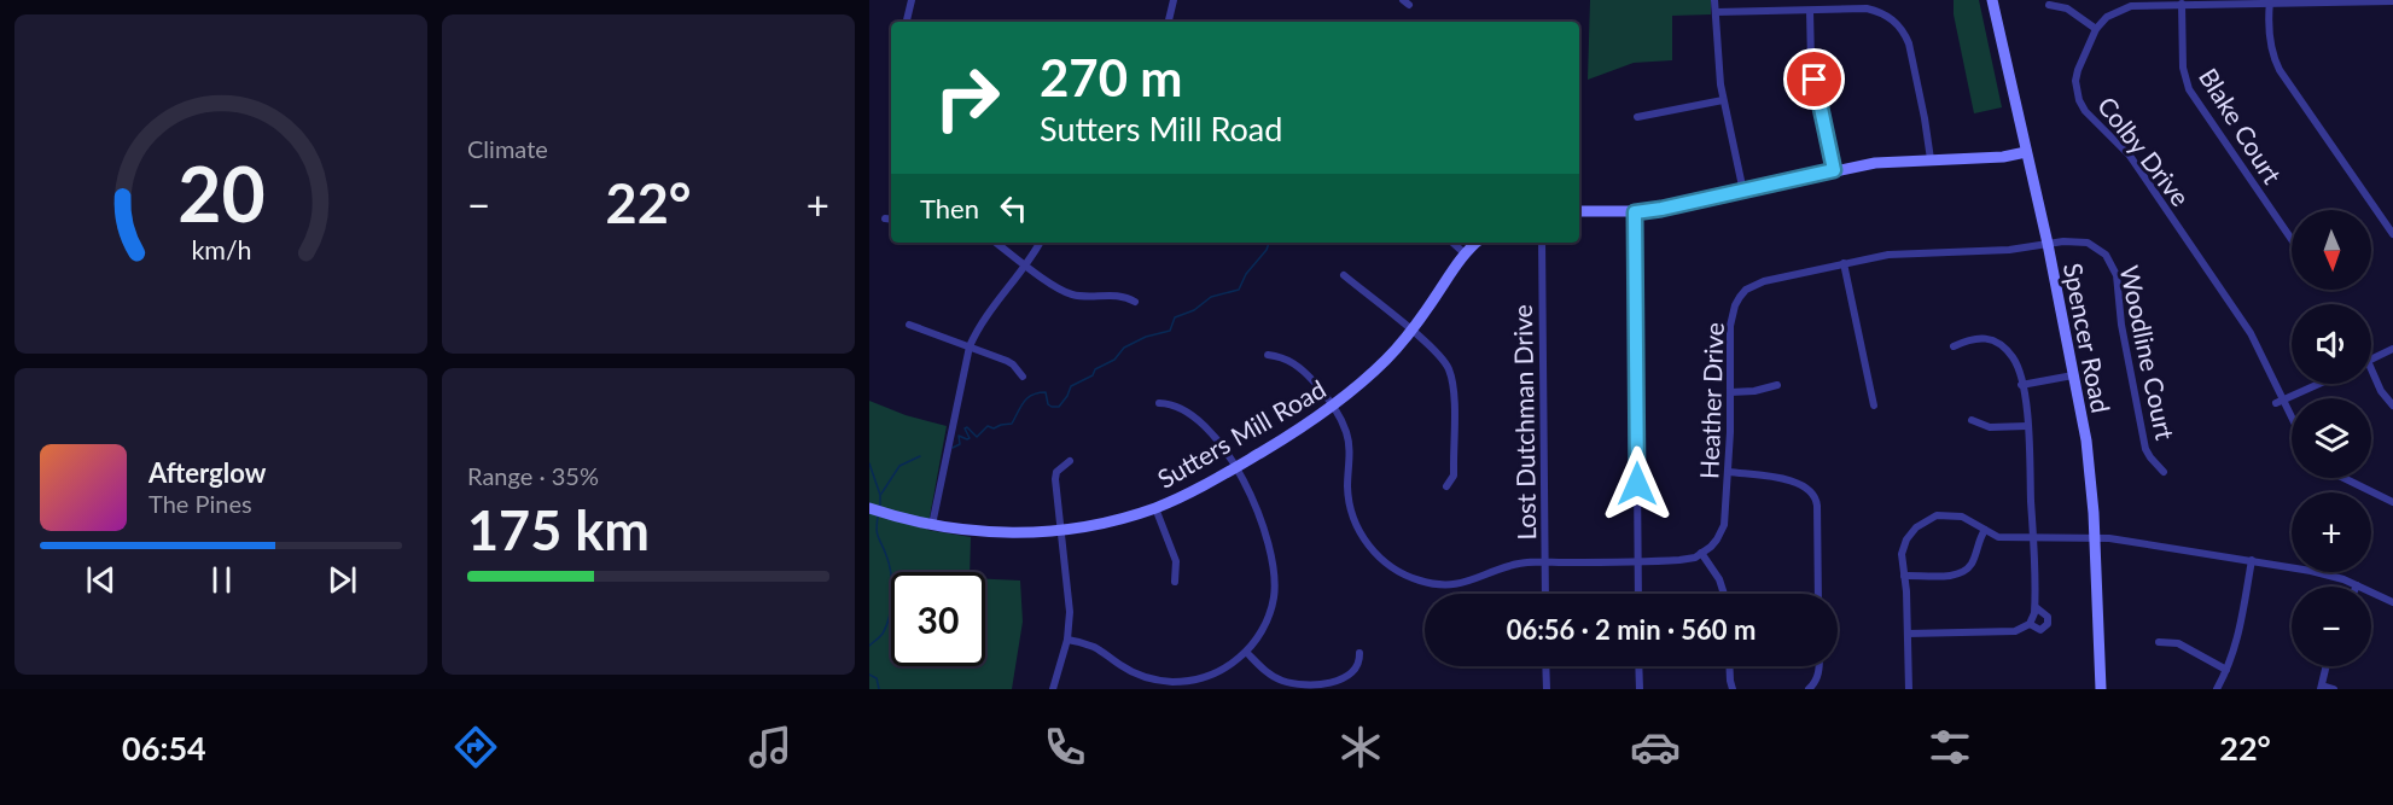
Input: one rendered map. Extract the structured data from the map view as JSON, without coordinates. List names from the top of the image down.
{
  "streets": {
    "street": [
      "Blake Court",
      "Colby Drive",
      "Spencer Road",
      "Woodline Court",
      "Heather Drive",
      "Lost Dutchman Drive",
      "Sutters Mill Road"
    ]
  },
  "crossings": [
    ["Spencer Road", "Woodline Court"],
    ["Spencer Road", "Heather Drive"],
    ["Woodline Court", "Heather Drive"]
  ],
  "north": "bottom",
  "page": {
    "tile": [
      "Climate",
      ["Range · 35%", "175 km"]
    ],
    "turn": ["270 m", "Sutters Mill Road"],
    "heat": ["−", "22°", "+"],
    "then": "Then",
    "map_buttons": ["+", "−"],
    "song": ["Afterglow", "The Pines"],
    "limit": "30",
    "trip": "06:56 · 2 min · 560 m",
    "tabs": ["06:54", "22°"],
    "gauge": ["20", "km/h"]
  }
}
